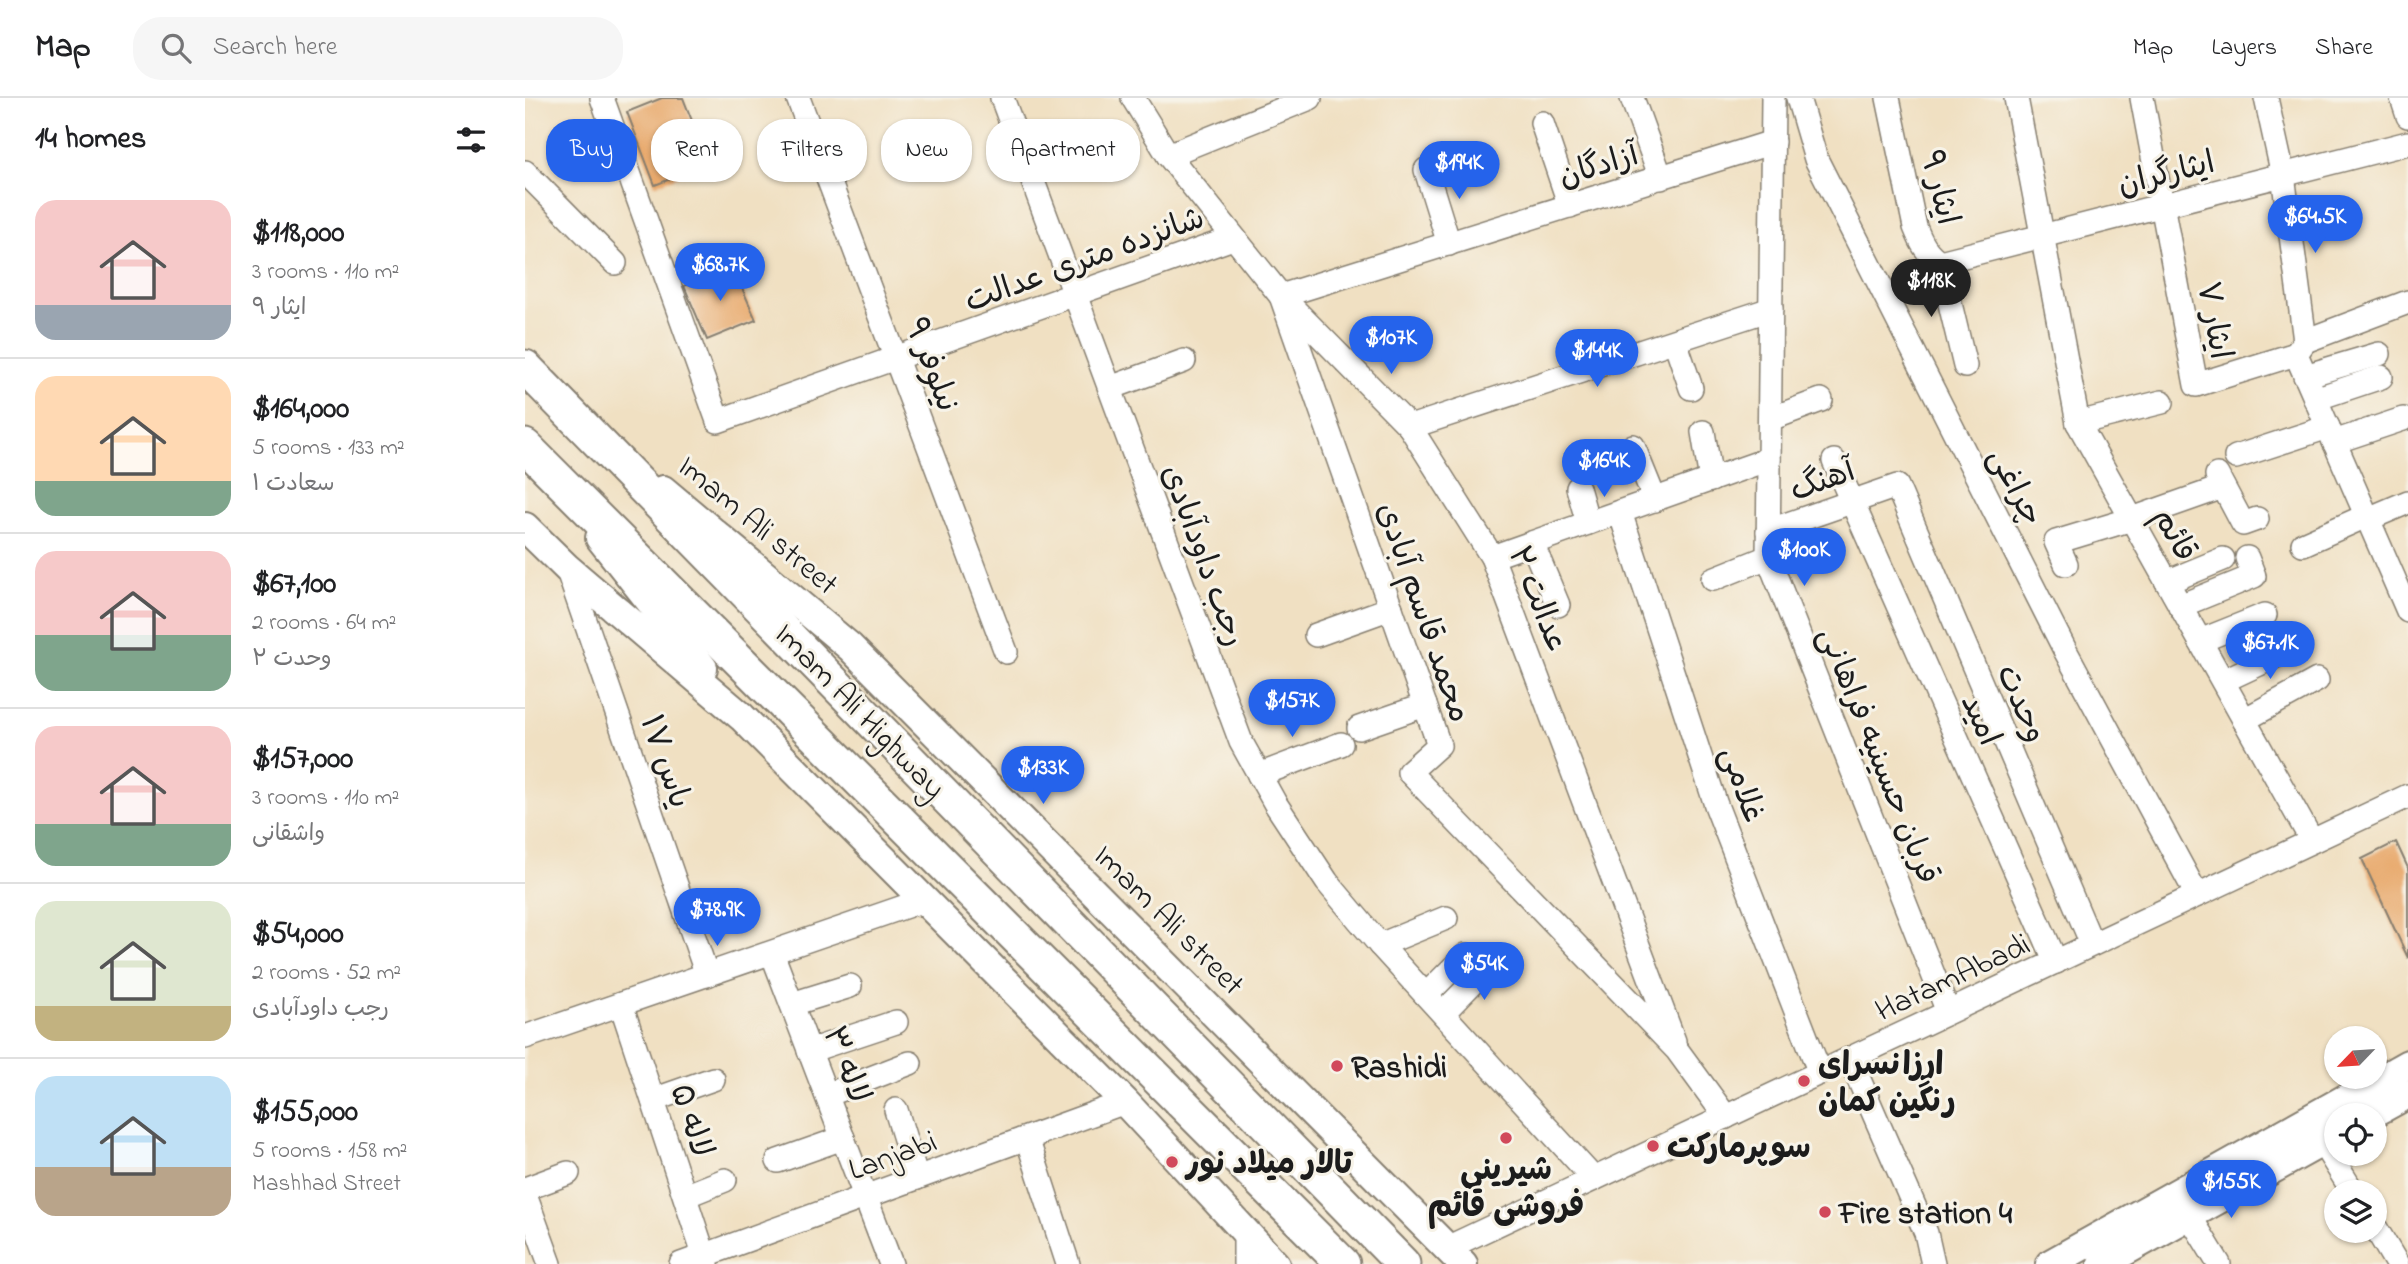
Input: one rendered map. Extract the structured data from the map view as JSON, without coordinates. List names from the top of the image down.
{
  "streets": {
    "highway": ["Imam Ali Highway"],
    "main road": ["Imam Ali street"],
    "street": [
      "آزادگان",
      "ایثارگران",
      "ایثار ۹",
      "شانزده متری عدالت",
      "ایثار ۷",
      "نیلوفر ۹",
      "آهنگ",
      "چراغی",
      "قائم",
      "رجب داودآبادی",
      "عدالت ۲",
      "محمد قاسم آبادی",
      "وحدت",
      "امید",
      "قربان حسینیه فراهانی",
      "یاس ۱۷",
      "غلامی",
      "HatamAbadi",
      "لاله ۳",
      "لاله ۵",
      "Lanjabi"
    ]
  },
  "crossings": [
    ["آزادگان", "عدالت ۲"],
    ["آزادگان", "محمد قاسم آبادی"],
    ["آزادگان", "قربان حسینیه فراهانی"],
    ["ایثارگران", "ایثار ۹"],
    ["ایثارگران", "ایثار ۷"],
    ["ایثارگران", "قائم"],
    ["شانزده متری عدالت", "نیلوفر ۹"],
    ["شانزده متری عدالت", "رجب داودآبادی"],
    ["شانزده متری عدالت", "عدالت ۲"],
    ["آهنگ", "وحدت"],
    ["آهنگ", "امید"],
    ["آهنگ", "قربان حسینیه فراهانی"],
    ["چراغی", "HatamAbadi"],
    ["Imam Ali street", "Imam Ali Highway"],
    ["Imam Ali street", "HatamAbadi"],
    ["قائم", "HatamAbadi"],
    ["رجب داودآبادی", "HatamAbadi"],
    ["عدالت ۲", "محمد قاسم آبادی"],
    ["محمد قاسم آبادی", "HatamAbadi"],
    ["وحدت", "HatamAbadi"],
    ["امید", "HatamAbadi"],
    ["قربان حسینیه فراهانی", "HatamAbadi"],
    ["غلامی", "HatamAbadi"],
    ["لاله ۳", "Lanjabi"],
    ["لاله ۵", "Lanjabi"]
  ],
  "places": [
    "Rashidi",
    "ارزانسرای رنگین کمان",
    "شیرینی فروشی قائم",
    "سوپرمارکت",
    "تالار میلاد نور",
    "Fire station 4"
  ],
  "north": "bottom left",
  "page": {
    "header": "Map",
    "search": "Search here",
    "nav": ["Map", "Layers", "Share"],
    "heading": "14 homes",
    "chip": [
      "Buy",
      "Rent",
      "Filters",
      "New",
      "Apartment"
    ],
    "price": [
      "$194K",
      "$64.5K",
      "$68.7K",
      "$118K",
      "$107K",
      "$144K",
      "$164K",
      "$100K",
      "$67.1K",
      "$157K",
      "$133K",
      "$78.9K",
      "$54K",
      "$155K"
    ],
    "list": [
      {
        "name": "$118,000",
        "note": "3 rooms · 110 m² · ایثار ۹"
      },
      {
        "name": "$164,000",
        "note": "5 rooms · 133 m² · سعادت ۱"
      },
      {
        "name": "$67,100",
        "note": "2 rooms · 64 m² · وحدت ۲"
      },
      {
        "name": "$157,000",
        "note": "3 rooms · 110 m² · واشقانی"
      },
      {
        "name": "$54,000",
        "note": "2 rooms · 52 m² · رجب داودآبادی"
      },
      {
        "name": "$155,000",
        "note": "5 rooms · 158 m² · Mashhad Street"
      }
    ]
  }
}
